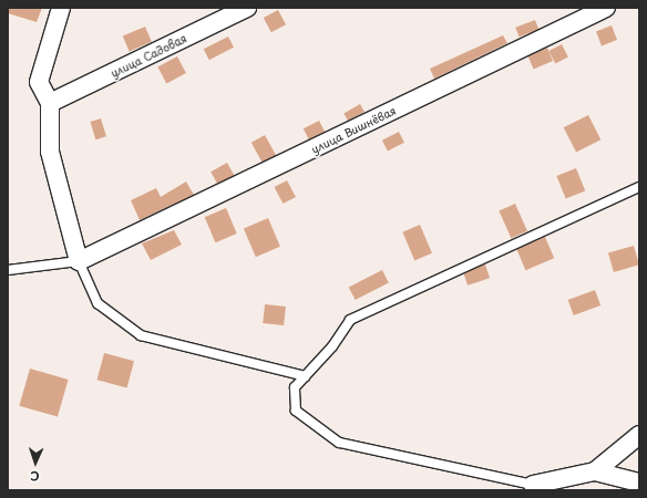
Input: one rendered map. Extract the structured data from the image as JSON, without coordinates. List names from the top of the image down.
{
  "streets": {
    "street": ["улица Садовая", "улица Вишнёвая"]
  },
  "north": "bottom"
}
